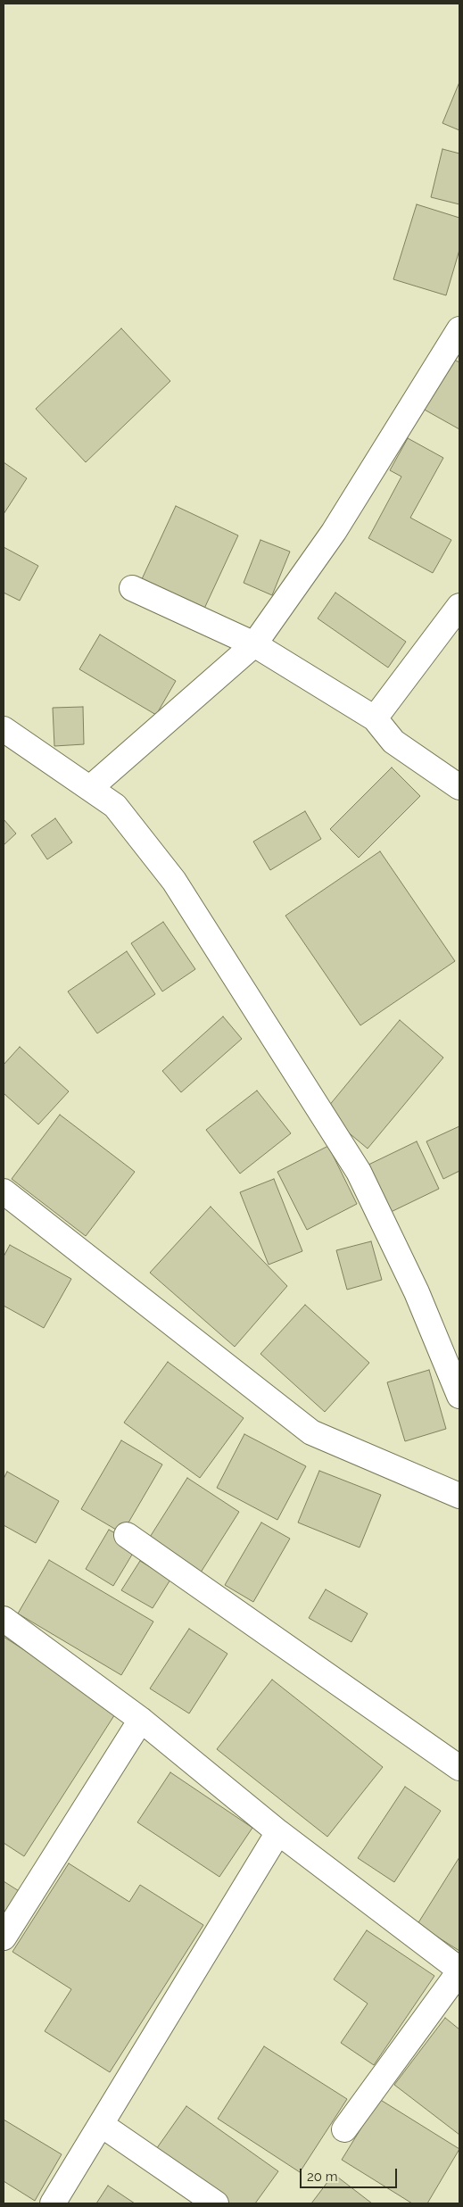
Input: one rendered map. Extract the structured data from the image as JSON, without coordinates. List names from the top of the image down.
{
  "scale_bar": "20 m"
}
